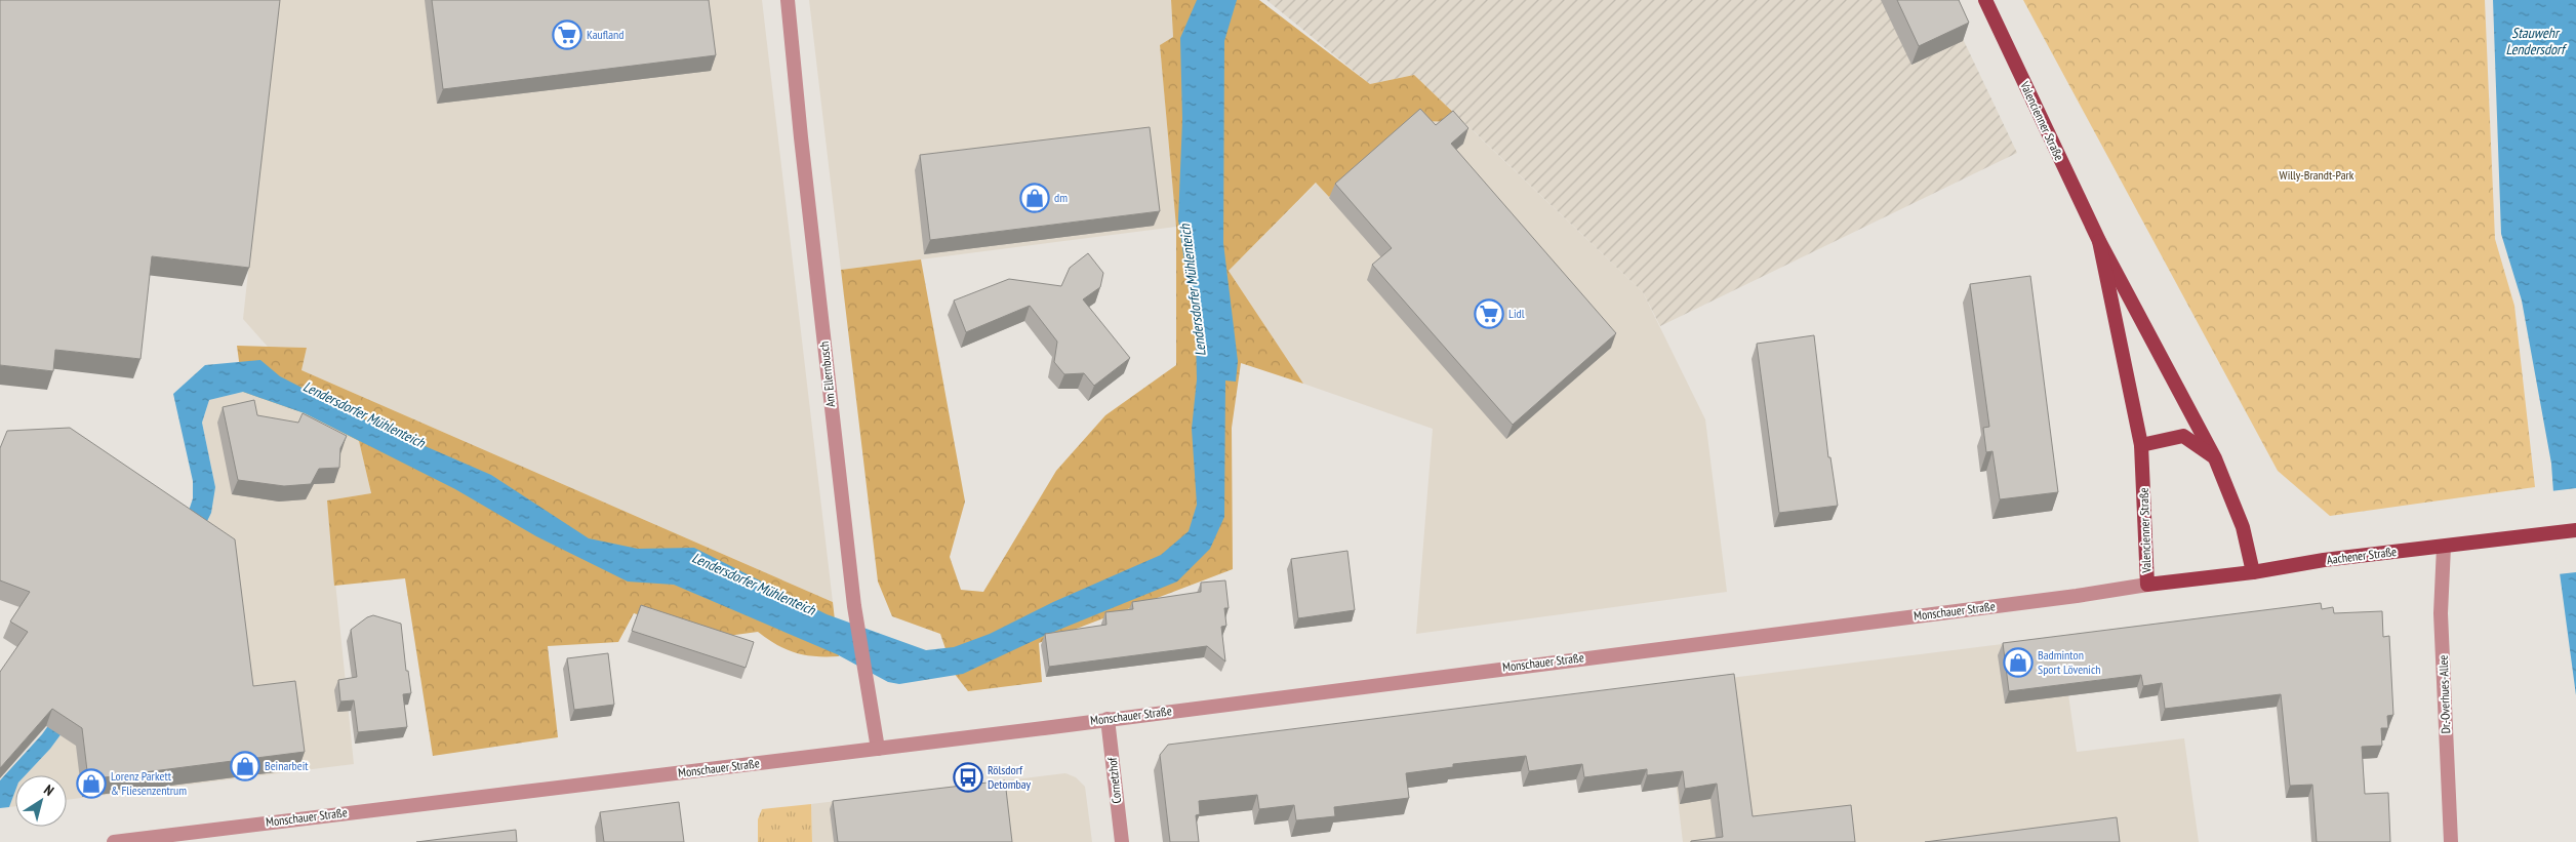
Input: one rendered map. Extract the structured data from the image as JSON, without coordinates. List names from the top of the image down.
{
  "streets": {
    "main road": ["Valencienner Straße", "Aachener Straße"],
    "street": [
      "Am Ellernbusch",
      "Monschauer Straße",
      "Dr.-Overhues-Allee",
      "Cornetzhof"
    ]
  },
  "crossings": [
    ["Valencienner Straße", "Aachener Straße"],
    ["Valencienner Straße", "Monschauer Straße"],
    ["Am Ellernbusch", "Monschauer Straße"],
    ["Aachener Straße", "Monschauer Straße"],
    ["Aachener Straße", "Dr.-Overhues-Allee"],
    ["Monschauer Straße", "Cornetzhof"]
  ],
  "water": ["Stauwehr Lendersdorf", "Lendersdorfer Mühlenteich"],
  "parks": ["Willy-Brandt-Park"],
  "places": {
    "supermarket": ["Kaufland", "Lidl"],
    "shop": [
      "dm",
      "Badminton Sport Lövenich",
      "Beinarbeit",
      "Lorenz Parkett & Fliesenzentrum"
    ],
    "bus stop": ["Rölsdorf Detombay"]
  },
  "north": "top right"
}
